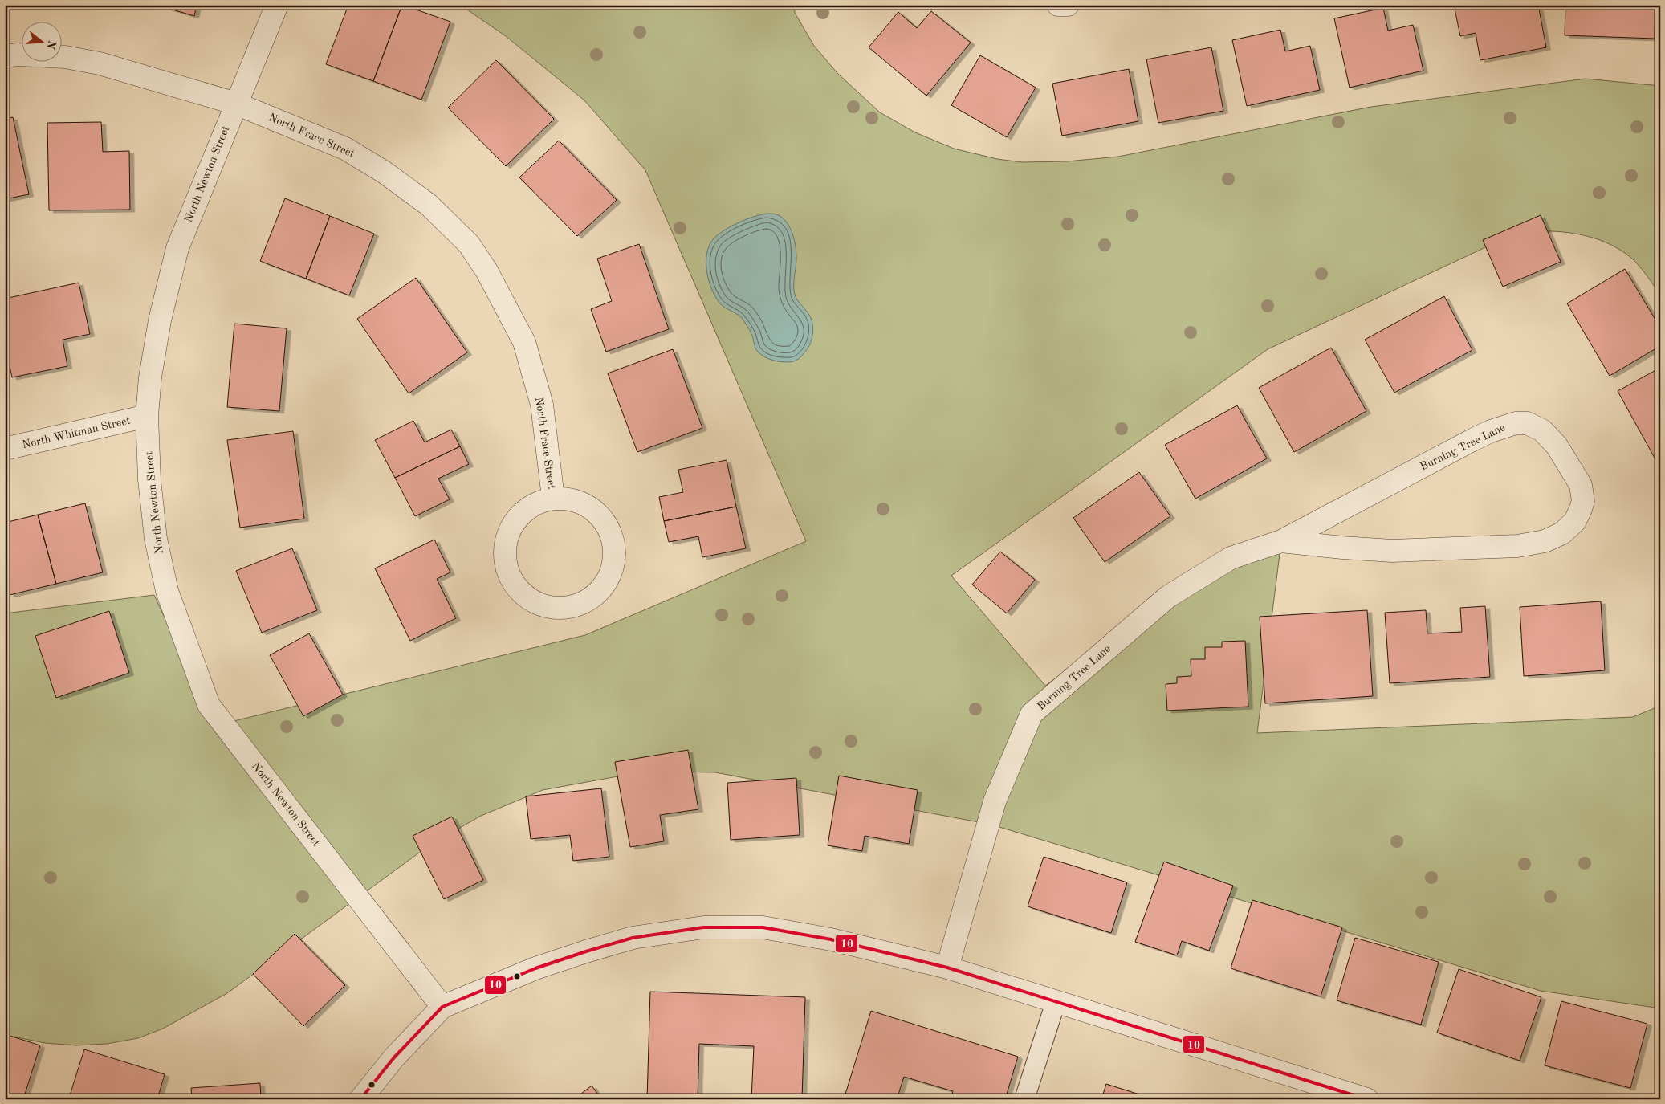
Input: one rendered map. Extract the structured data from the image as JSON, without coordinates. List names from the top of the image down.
{
  "streets": {
    "street": [
      "North Frace Street",
      "North Newton Street",
      "North Whitman Street",
      "Burning Tree Lane"
    ]
  },
  "crossings": [
    ["North Frace Street", "North Newton Street"],
    ["North Newton Street", "North Whitman Street"]
  ],
  "lines": ["transit line 10"],
  "north": "right"
}
